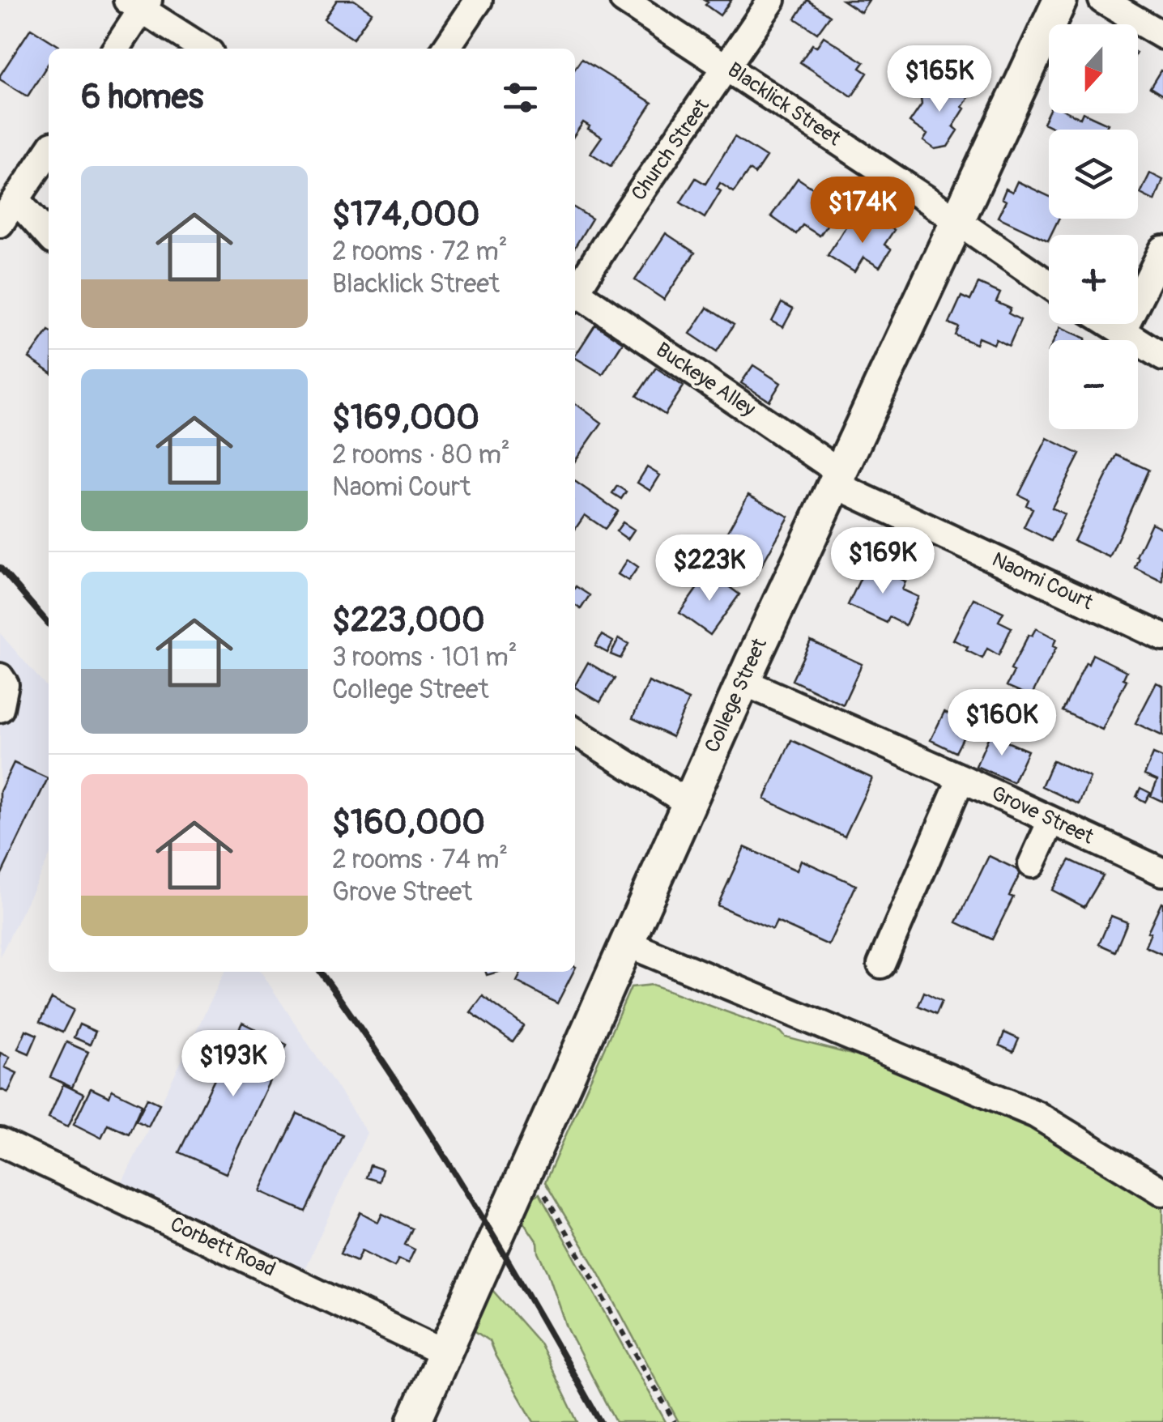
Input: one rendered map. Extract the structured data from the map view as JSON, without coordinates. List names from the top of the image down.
{
  "streets": {
    "main road": ["College Street"],
    "street": [
      "Blacklick Street",
      "Church Street",
      "Buckeye Alley",
      "Naomi Court",
      "Grove Street",
      "Corbett Road"
    ]
  },
  "crossings": [
    ["Blacklick Street", "Church Street"],
    ["Blacklick Street", "College Street"],
    ["Buckeye Alley", "Naomi Court"],
    ["Buckeye Alley", "College Street"],
    ["Naomi Court", "College Street"],
    ["College Street", "Grove Street"],
    ["College Street", "Corbett Road"]
  ],
  "north": "bottom",
  "page": {
    "map_buttons": ["+", "−"],
    "price": [
      "$165K",
      "$174K",
      "$169K",
      "$223K",
      "$160K",
      "$193K"
    ],
    "heading": "6 homes",
    "list": [
      {
        "name": "$174,000",
        "note": "2 rooms · 72 m² · Blacklick Street"
      },
      {
        "name": "$169,000",
        "note": "2 rooms · 80 m² · Naomi Court"
      },
      {
        "name": "$223,000",
        "note": "3 rooms · 101 m² · College Street"
      },
      {
        "name": "$160,000",
        "note": "2 rooms · 74 m² · Grove Street"
      }
    ]
  }
}
